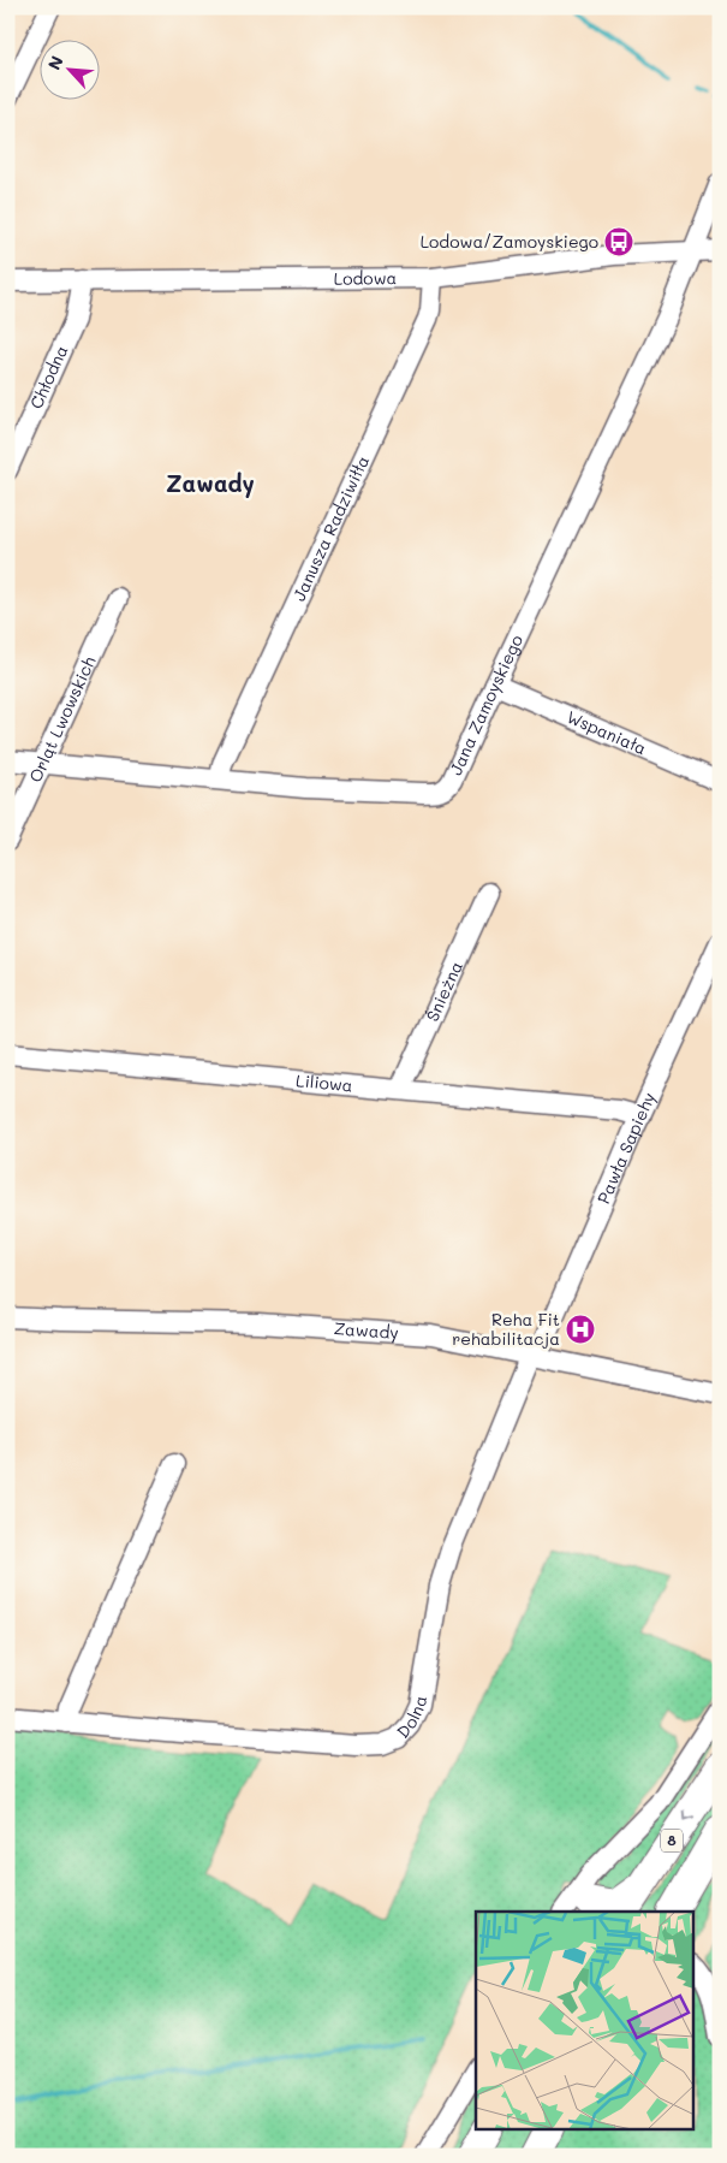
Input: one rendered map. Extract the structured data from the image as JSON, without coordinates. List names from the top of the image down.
{
  "streets": {
    "highway": ["8"],
    "street": [
      "Lodowa",
      "Chłodna",
      "Janusza Radziwiłła",
      "Jana Zamoyskiego",
      "Orląt Lwowskich",
      "Wspaniała",
      "Śnieżna",
      "Liliowa",
      "Pawła Sapiehy",
      "Zawady",
      "Dolna"
    ]
  },
  "crossings": [
    ["Lodowa", "Chłodna"],
    ["Lodowa", "Janusza Radziwiłła"],
    ["Lodowa", "Jana Zamoyskiego"],
    ["Janusza Radziwiłła", "Jana Zamoyskiego"],
    ["Jana Zamoyskiego", "Orląt Lwowskich"],
    ["Jana Zamoyskiego", "Wspaniała"],
    ["Śnieżna", "Liliowa"],
    ["Liliowa", "Pawła Sapiehy"],
    ["Pawła Sapiehy", "Zawady"],
    ["Pawła Sapiehy", "Dolna"],
    ["Zawady", "Dolna"]
  ],
  "districts": ["Zawady"],
  "places": {
    "bus stop": ["Lodowa/Zamoyskiego"],
    "hospital": ["Reha Fit rehabilitacja"]
  },
  "north": "top left"
}
